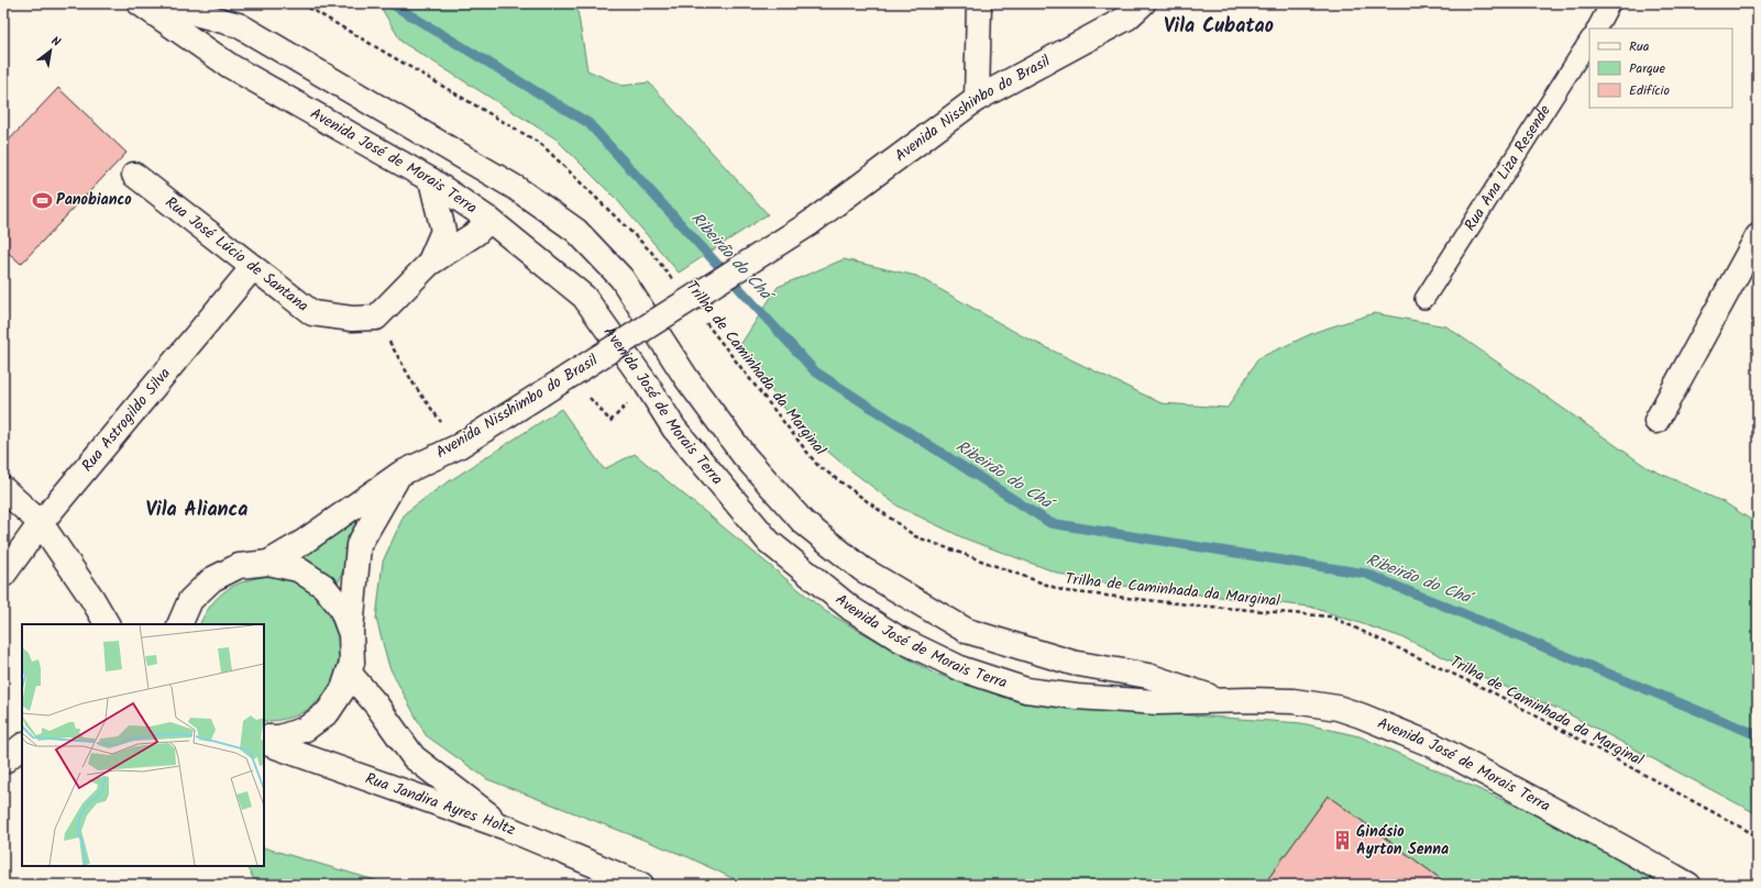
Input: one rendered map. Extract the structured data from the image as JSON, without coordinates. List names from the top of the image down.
{
  "streets": {
    "main road": [
      "Avenida Nisshinbo do Brasil",
      "Avenida José de Morais Terra",
      "Rua José Lúcio de Santana",
      "Avenida Nisshimbo do Brasil",
      "Rua Astrogildo Silva",
      "Rua Jandira Ayres Holtz"
    ],
    "lane": ["Rua Ana Liza Resende"],
    "path": ["Trilha de Caminhada da Marginal"]
  },
  "crossings": [
    ["Avenida Nisshinbo do Brasil", "Avenida Nisshimbo do Brasil"],
    ["Rua José Lúcio de Santana", "Rua Astrogildo Silva"]
  ],
  "districts": ["Vila Cubatao", "Vila Alianca"],
  "water": ["Ribeirão do Chá"],
  "places": {
    "sports": ["Panobianco"],
    "building": ["Ginásio Ayrton Senna"]
  },
  "legend": ["Rua", "Parque", "Edifício"],
  "north": "top right"
}
